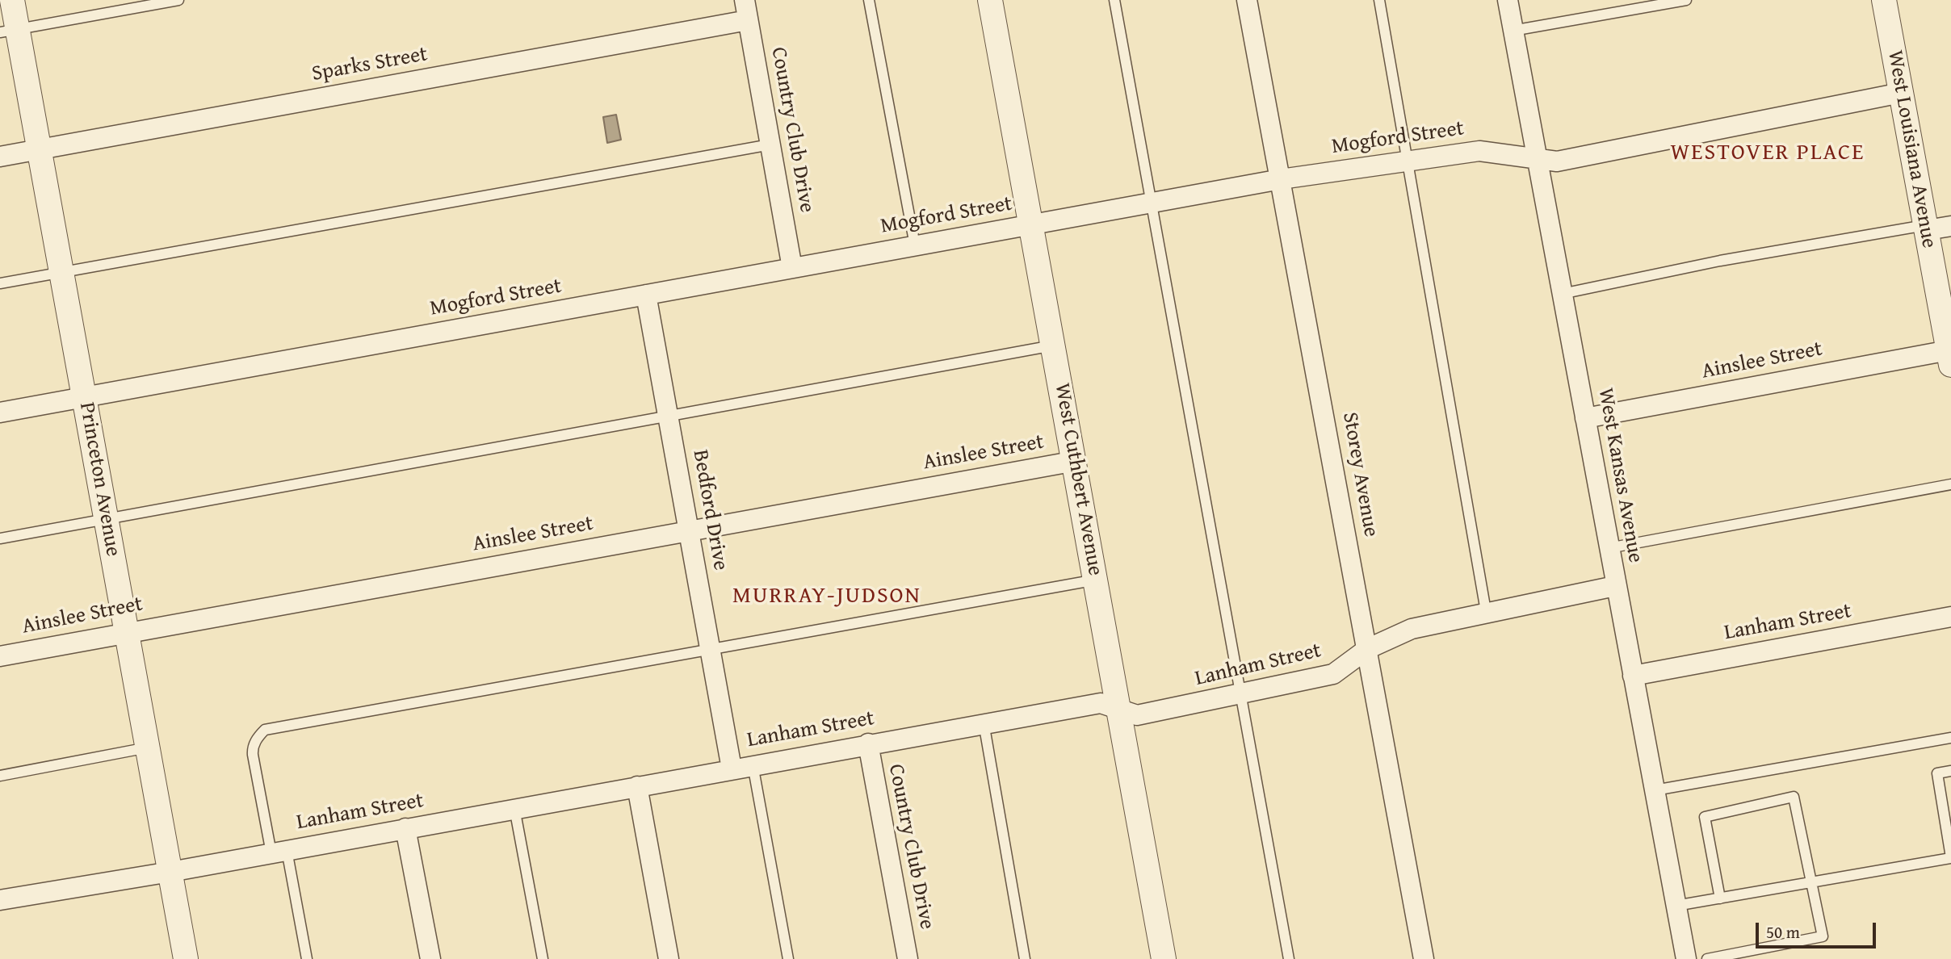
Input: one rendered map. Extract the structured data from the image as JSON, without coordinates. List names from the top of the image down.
{
  "streets": {
    "street": [
      "Sparks Street",
      "Country Club Drive",
      "Mogford Street",
      "West Louisiana Avenue",
      "Ainslee Street",
      "Storey Avenue",
      "West Kansas Avenue",
      "Princeton Avenue",
      "West Cuthbert Avenue",
      "Bedford Drive",
      "Lanham Street"
    ]
  },
  "crossings": [
    ["Sparks Street", "Country Club Drive"],
    ["Sparks Street", "Princeton Avenue"],
    ["Country Club Drive", "Mogford Street"],
    ["Country Club Drive", "Lanham Street"],
    ["Mogford Street", "West Louisiana Avenue"],
    ["Mogford Street", "Storey Avenue"],
    ["Mogford Street", "West Kansas Avenue"],
    ["Mogford Street", "Princeton Avenue"],
    ["Mogford Street", "West Cuthbert Avenue"],
    ["Mogford Street", "Bedford Drive"],
    ["West Louisiana Avenue", "Ainslee Street"],
    ["Ainslee Street", "West Kansas Avenue"],
    ["Ainslee Street", "Princeton Avenue"],
    ["Ainslee Street", "West Cuthbert Avenue"],
    ["Ainslee Street", "Bedford Drive"],
    ["Storey Avenue", "Lanham Street"],
    ["West Kansas Avenue", "Lanham Street"],
    ["Princeton Avenue", "Lanham Street"],
    ["West Cuthbert Avenue", "Lanham Street"],
    ["Bedford Drive", "Lanham Street"]
  ],
  "districts": ["WESTOVER PLACE", "MURRAY-JUDSON"],
  "scale_bar": "50 m"
}
